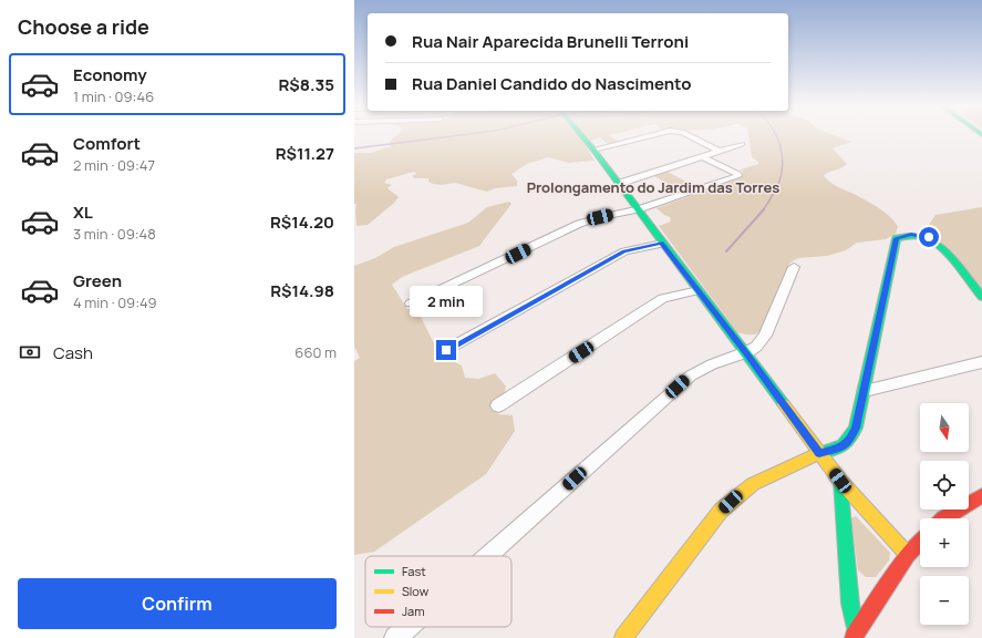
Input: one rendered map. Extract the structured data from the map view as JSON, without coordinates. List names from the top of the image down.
{
  "districts": ["Prolongamento do Jardim das Torres"],
  "legend": ["Fast", "Slow", "Jam"],
  "north": "bottom",
  "page": {
    "heading": "Choose a ride",
    "banner": ["Rua Nair Aparecida Brunelli Terroni", "Rua Daniel Candido do Nascimento"],
    "list": [
      {
        "name": "Economy",
        "note": "1 min · 09:46",
        "value": "R$8.35"
      },
      {
        "name": "Comfort",
        "note": "2 min · 09:47",
        "value": "R$11.27"
      },
      {
        "name": "XL",
        "note": "3 min · 09:48",
        "value": "R$14.20"
      },
      {
        "name": "Green",
        "note": "4 min · 09:49",
        "value": "R$14.98"
      }
    ],
    "bubble": "2 min",
    "pay": ["Cash", "660 m"],
    "map_buttons": ["+", "−"],
    "buttons": "Confirm"
  }
}
